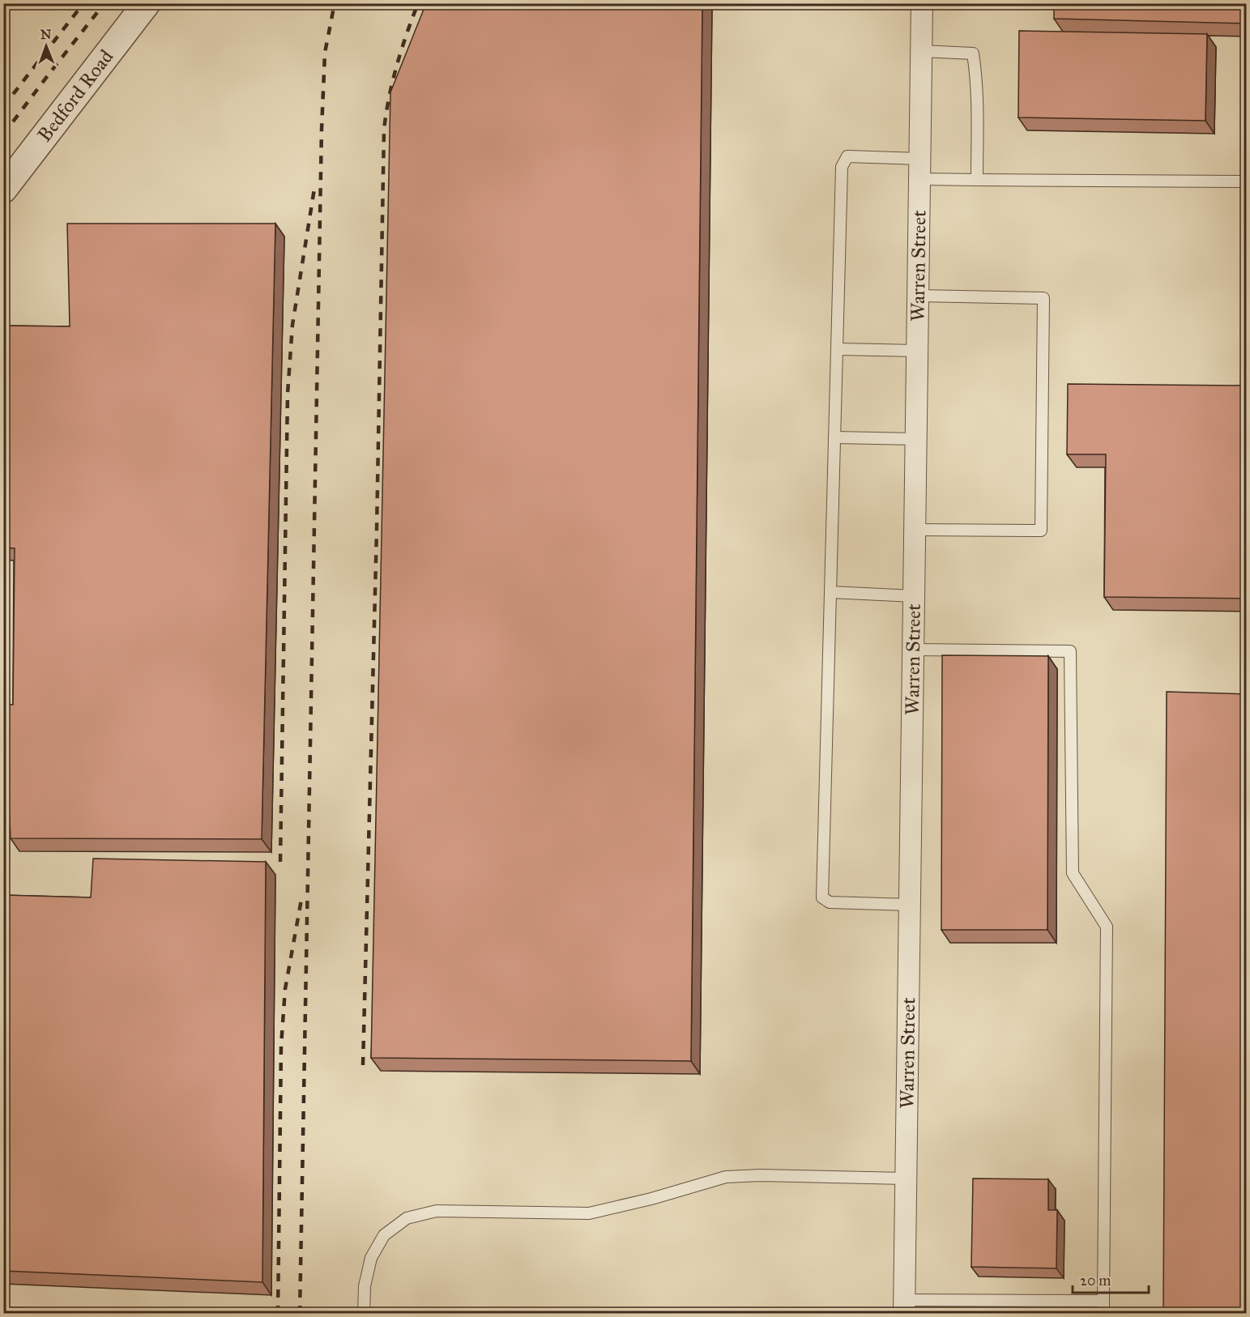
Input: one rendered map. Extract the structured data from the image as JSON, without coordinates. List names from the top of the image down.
{
  "streets": {
    "street": ["Bedford Road", "Warren Street"]
  },
  "scale_bar": "20 m",
  "north": "top"
}
